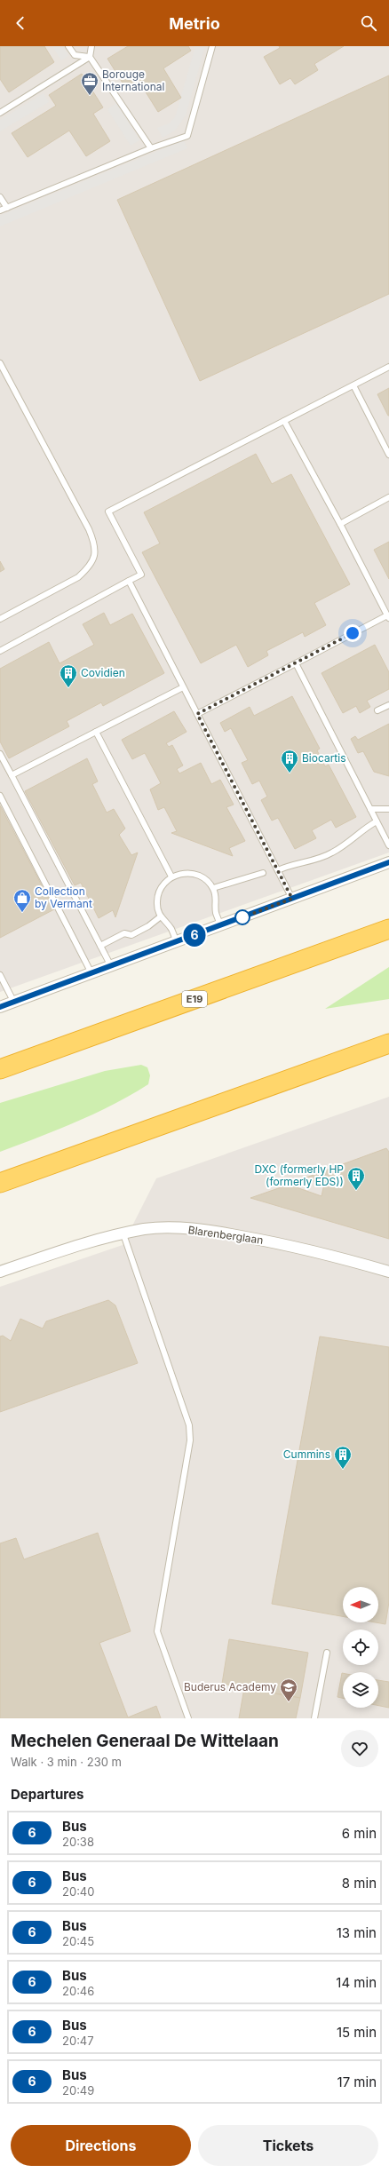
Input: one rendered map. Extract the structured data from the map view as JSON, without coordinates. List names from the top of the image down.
{
  "streets": {
    "highway": ["E19"],
    "street": ["Blarenberglaan"]
  },
  "places": {
    "office": ["Borouge International"],
    "building": [
      "Covidien",
      "Biocartis",
      "DXC (formerly HP (formerly EDS))",
      "Cummins"
    ],
    "shop": ["Collection by Vermant"],
    "school or university": ["Buderus Academy"]
  },
  "lines": ["bus line 6"],
  "north": "left",
  "page": {
    "header": "Metrio",
    "on_map": "6",
    "heading": [
      ["Mechelen Generaal De Wittelaan", "Walk · 3 min · 230 m"],
      "Departures"
    ],
    "list": [
      {
        "mark": "6",
        "name": "Bus",
        "note": "20:38",
        "value": "6 min"
      },
      {
        "mark": "6",
        "name": "Bus",
        "note": "20:40",
        "value": "8 min"
      },
      {
        "mark": "6",
        "name": "Bus",
        "note": "20:45",
        "value": "13 min"
      },
      {
        "mark": "6",
        "name": "Bus",
        "note": "20:46",
        "value": "14 min"
      },
      {
        "mark": "6",
        "name": "Bus",
        "note": "20:47",
        "value": "15 min"
      },
      {
        "mark": "6",
        "name": "Bus",
        "note": "20:49",
        "value": "17 min"
      }
    ],
    "buttons": ["Directions", "Tickets"]
  }
}
